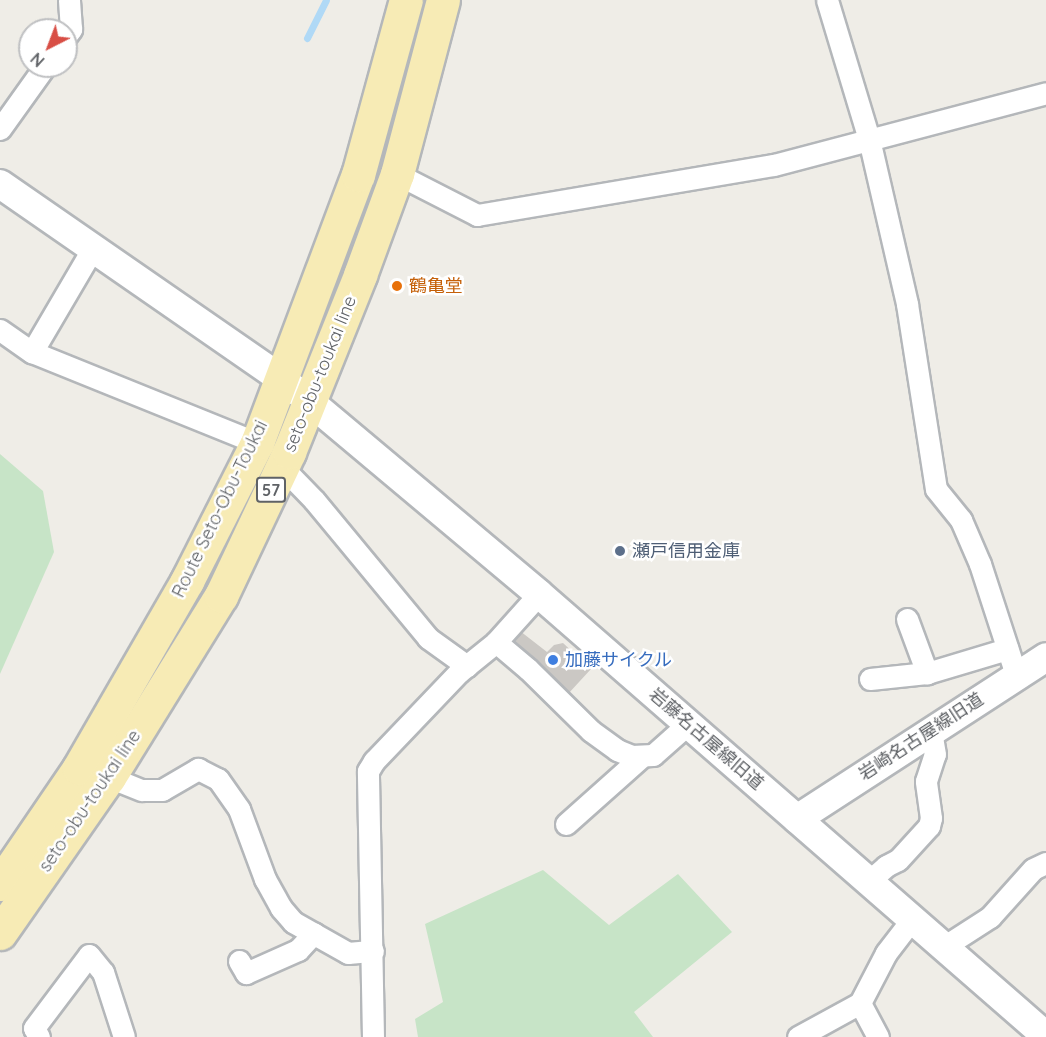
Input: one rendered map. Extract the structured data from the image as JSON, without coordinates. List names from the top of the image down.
{
  "streets": {
    "main road": ["seto-obu-toukai line", "57", "Route Seto-Obu-Toukai"],
    "street": ["岩崎名古屋線旧道", "岩藤名古屋線旧道"]
  },
  "crossings": [
    ["seto-obu-toukai line", "岩藤名古屋線旧道"],
    ["Route Seto-Obu-Toukai", "岩藤名古屋線旧道"],
    ["岩崎名古屋線旧道", "岩藤名古屋線旧道"]
  ],
  "places": ["鶴亀堂", "瀬戸信用金庫", "加藤サイクル"],
  "north": "bottom left"
}
